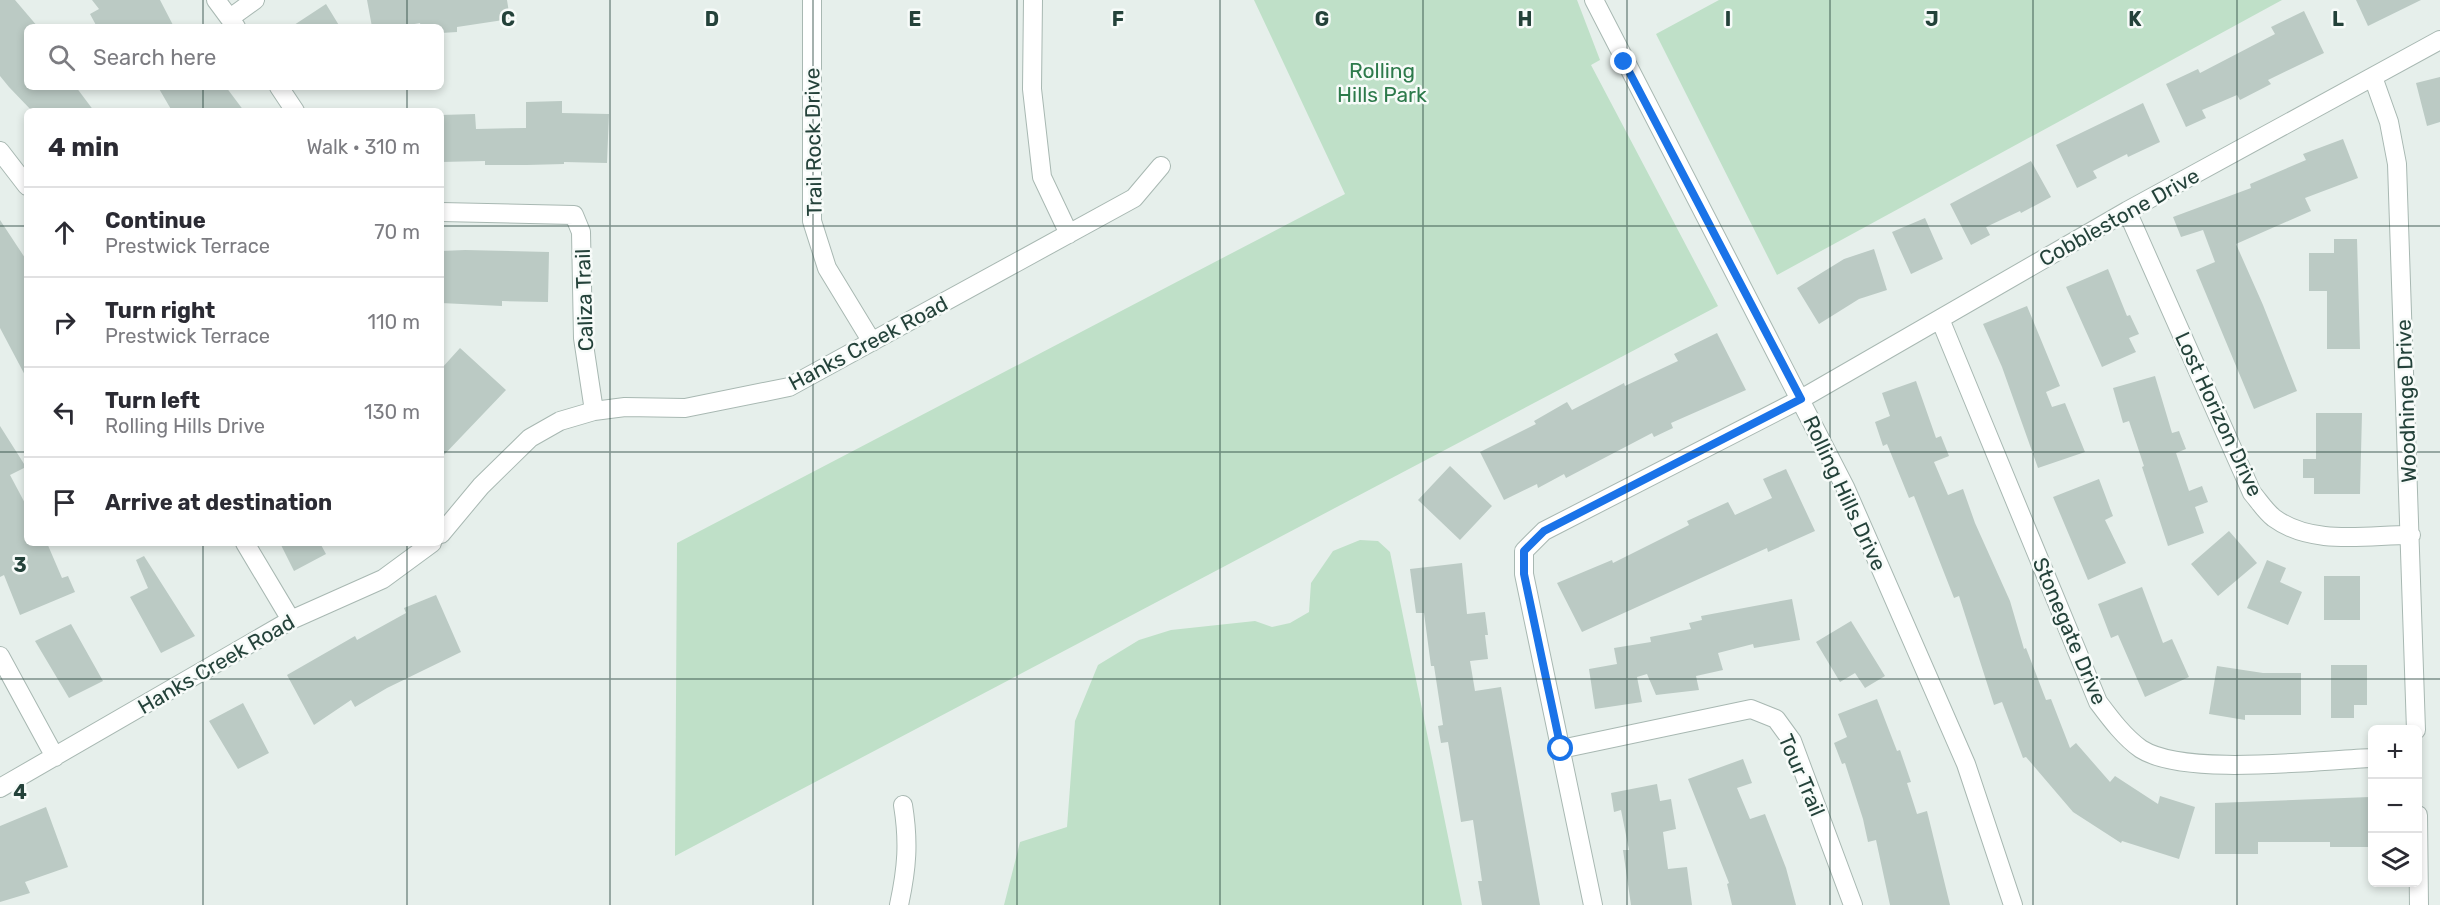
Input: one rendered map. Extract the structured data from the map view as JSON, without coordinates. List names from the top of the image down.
{
  "streets": {
    "street": [
      "Trail Rock Drive",
      "Cobblestone Drive",
      "Caliza Trail",
      "Hanks Creek Road",
      "Woodhinge Drive",
      "Lost Horizon Drive",
      "Rolling Hills Drive",
      "Stonegate Drive",
      "Tour Trail"
    ]
  },
  "crossings": [
    ["Trail Rock Drive", "Hanks Creek Road"],
    ["Cobblestone Drive", "Woodhinge Drive"],
    ["Cobblestone Drive", "Lost Horizon Drive"],
    ["Cobblestone Drive", "Rolling Hills Drive"],
    ["Cobblestone Drive", "Stonegate Drive"],
    ["Cobblestone Drive", "Tour Trail"],
    ["Caliza Trail", "Hanks Creek Road"],
    ["Woodhinge Drive", "Lost Horizon Drive"]
  ],
  "parks": ["Rolling Hills Park"],
  "page": {
    "search": "Search here",
    "heading": ["4 min", "Walk · 310 m"],
    "list": [
      ["Continue", "Prestwick Terrace", "70 m"],
      ["Turn right", "Prestwick Terrace", "110 m"],
      ["Turn left", "Rolling Hills Drive", "130 m"],
      "Arrive at destination"
    ],
    "map_buttons": ["+", "−"]
  },
  "grid": {
    "columns": [
      "C",
      "D",
      "E",
      "F",
      "G",
      "H",
      "I",
      "J",
      "K",
      "L"
    ],
    "rows": ["3", "4"]
  }
}
